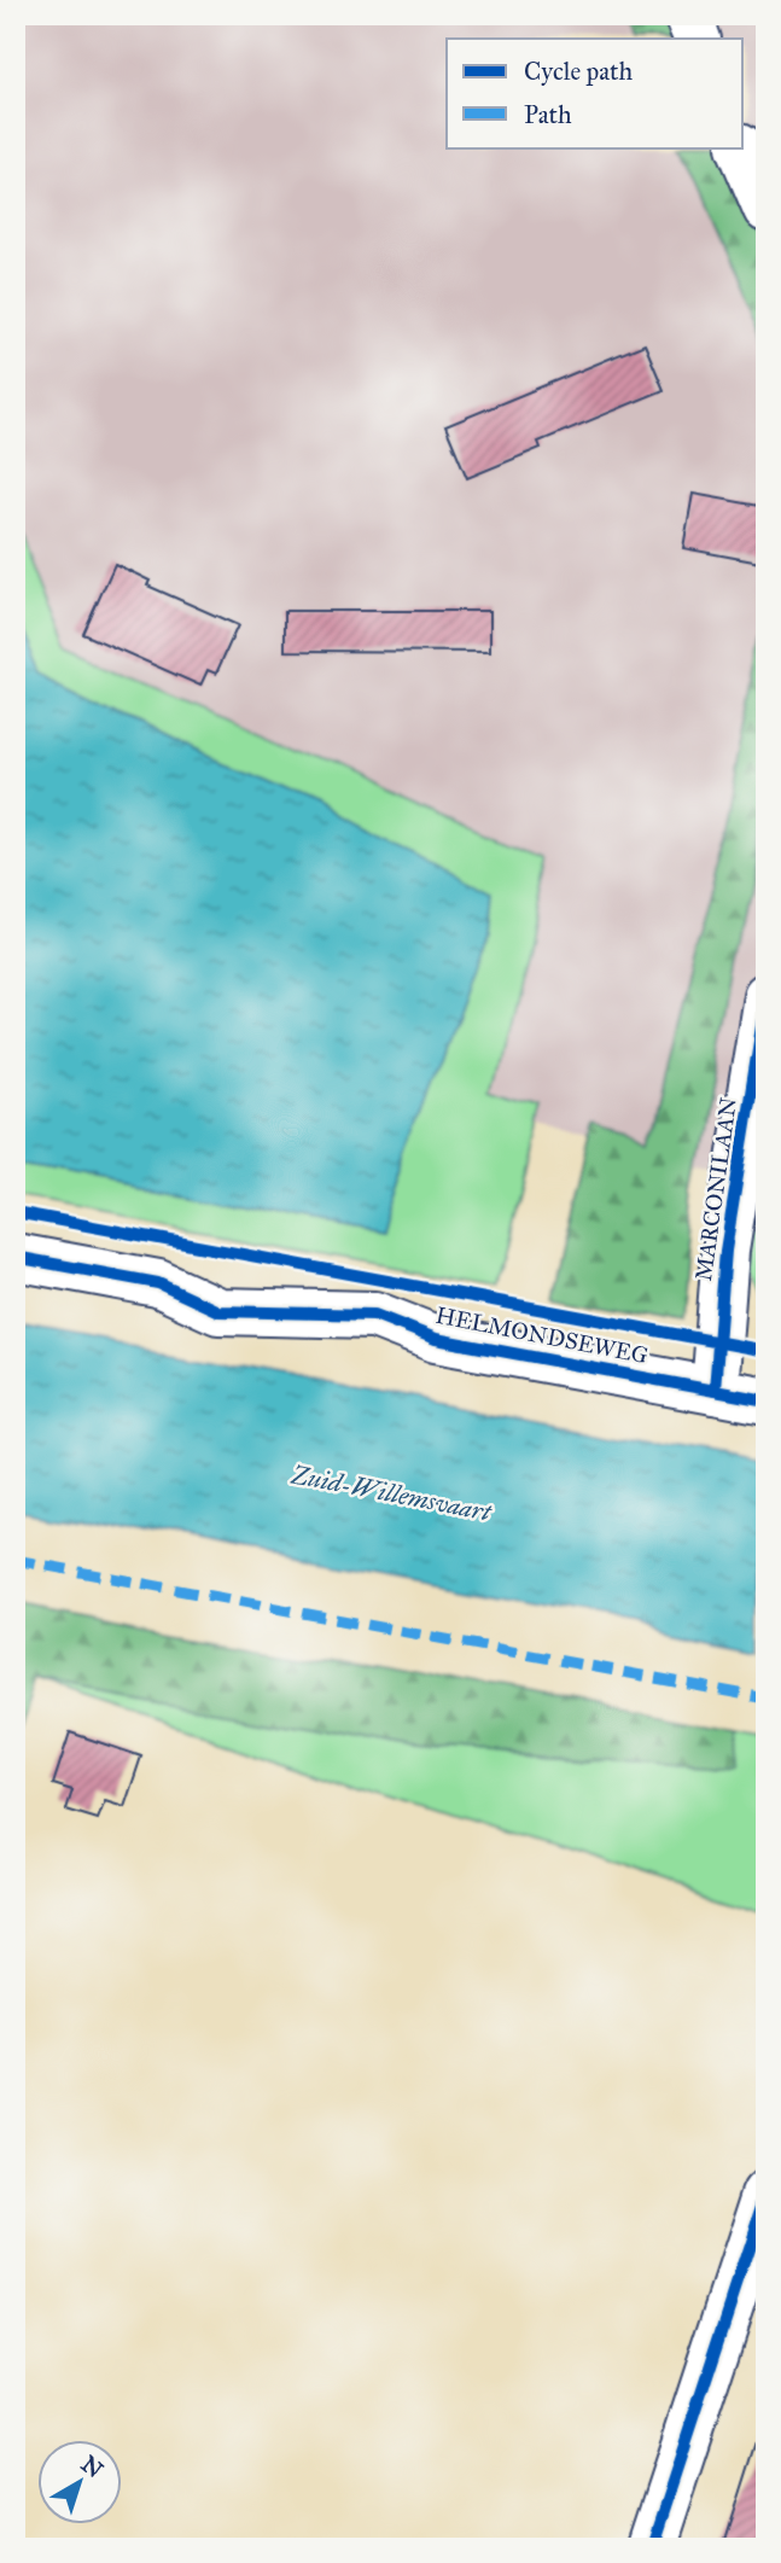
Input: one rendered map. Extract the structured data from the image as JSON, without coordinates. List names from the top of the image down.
{
  "streets": {
    "street": ["MARCONILAAN", "HELMONDSEWEG"]
  },
  "crossings": [
    ["MARCONILAAN", "HELMONDSEWEG"]
  ],
  "water": ["Zuid-Willemsvaart"],
  "legend": ["Cycle path", "Path"],
  "north": "top right"
}
